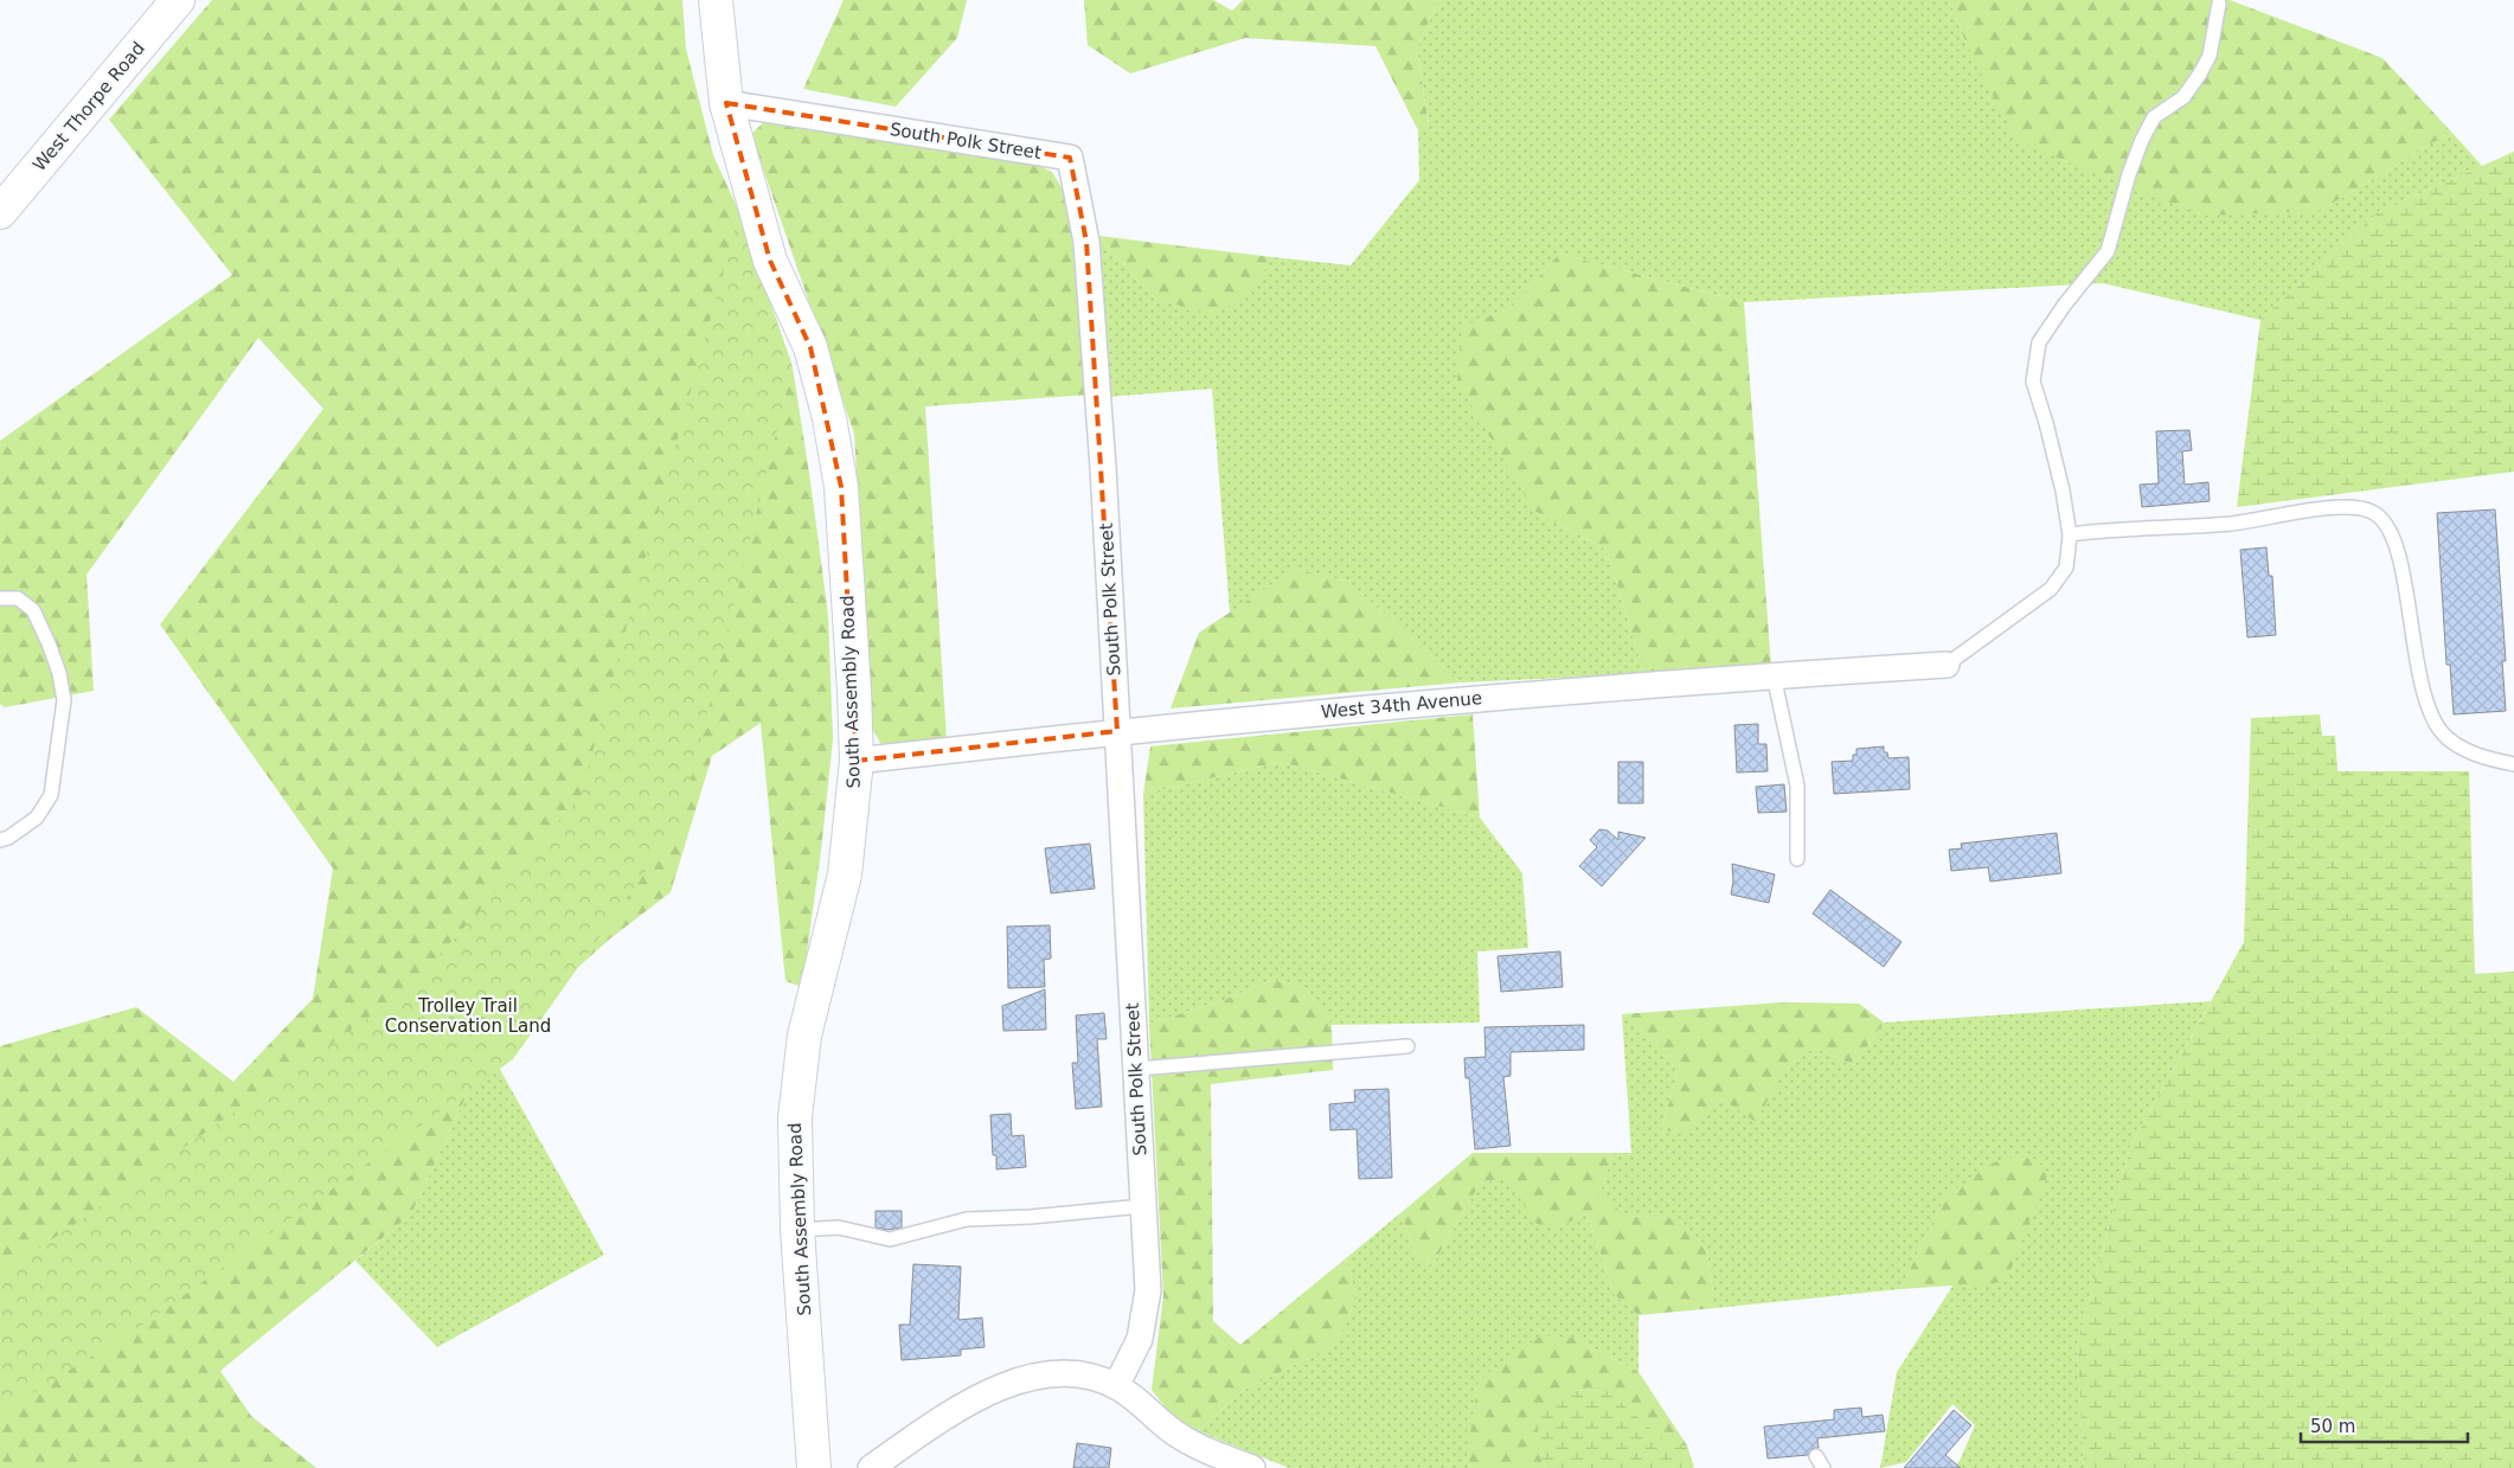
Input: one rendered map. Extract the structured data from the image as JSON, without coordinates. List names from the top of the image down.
{
  "streets": {
    "street": [
      "West Thorpe Road",
      "South Polk Street",
      "South Assembly Road",
      "West 34th Avenue"
    ]
  },
  "crossings": [
    ["South Polk Street", "South Assembly Road"],
    ["South Polk Street", "West 34th Avenue"],
    ["South Assembly Road", "West 34th Avenue"]
  ],
  "parks": ["Trolley Trail Conservation Land"],
  "scale_bar": "50 m"
}
